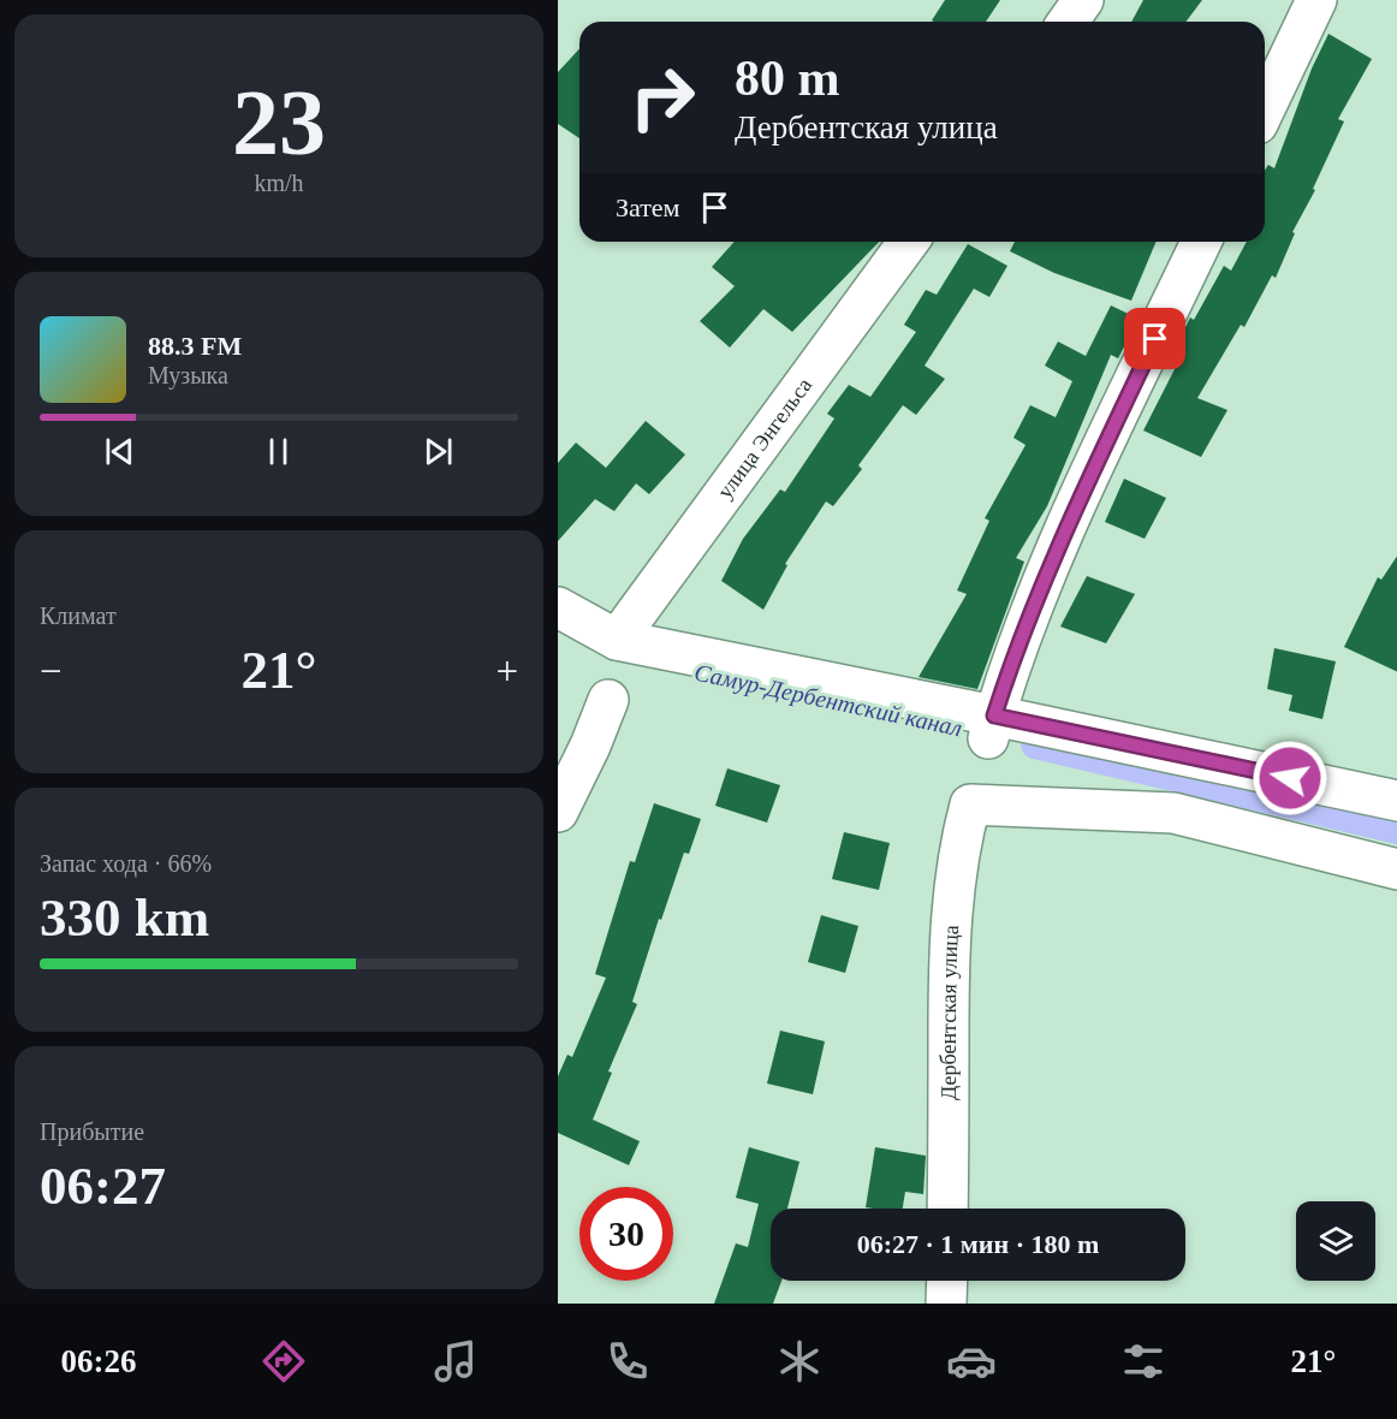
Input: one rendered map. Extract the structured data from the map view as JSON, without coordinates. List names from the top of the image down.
{
  "streets": {
    "street": ["улица Энгельса", "Дербентская улица"]
  },
  "water": ["Самур-Дербентский канал"],
  "page": {
    "tile": [
      ["23", "km/h"],
      "Климат",
      ["Запас хода · 66%", "330 km"],
      ["Прибытие", "06:27"]
    ],
    "turn": ["80 m", "Дербентская улица"],
    "then": "Затем",
    "song": ["88.3 FM", "Музыка"],
    "heat": ["−", "21°", "+"],
    "limit": "30",
    "trip": "06:27 · 1 мин · 180 m",
    "tabs": ["06:26", "21°"]
  }
}
